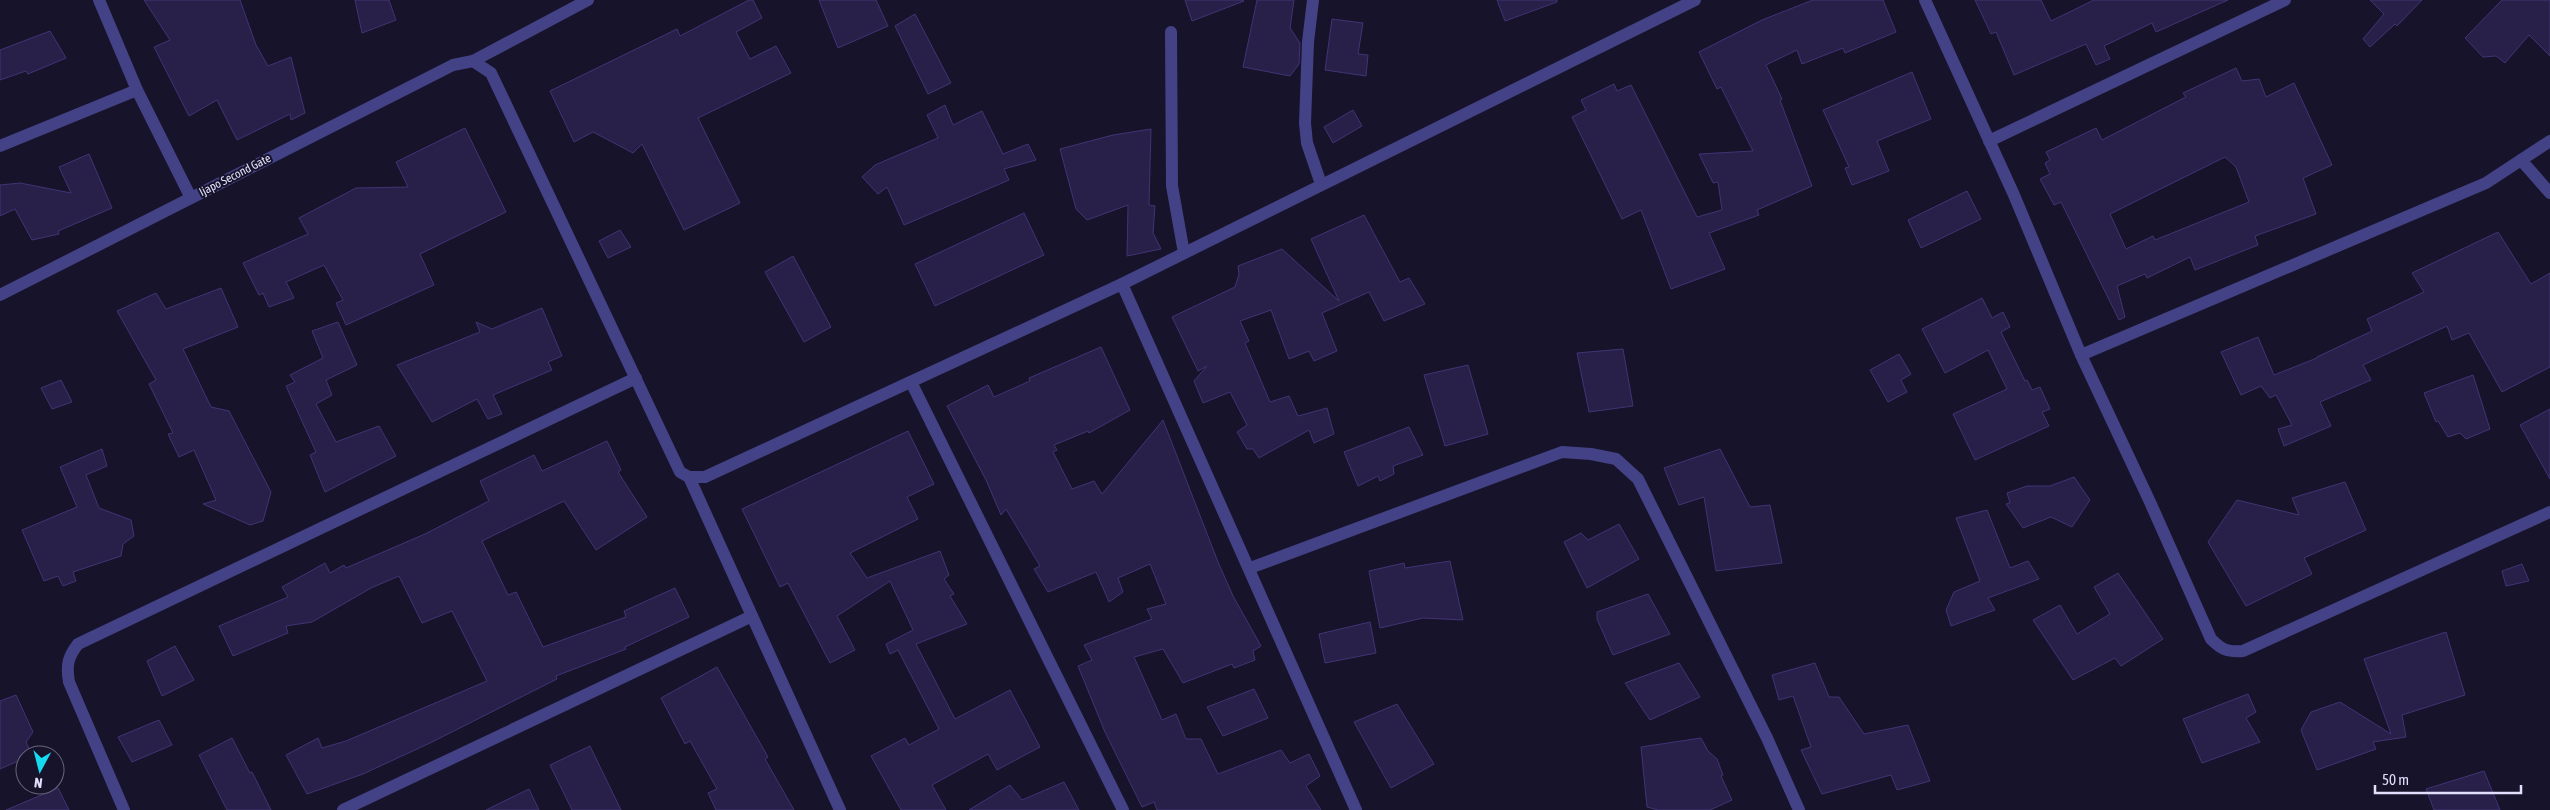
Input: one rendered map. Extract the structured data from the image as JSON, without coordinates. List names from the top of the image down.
{
  "streets": {
    "street": ["Ijapo Second Gate"]
  },
  "scale_bar": "50 m",
  "north": "bottom"
}
